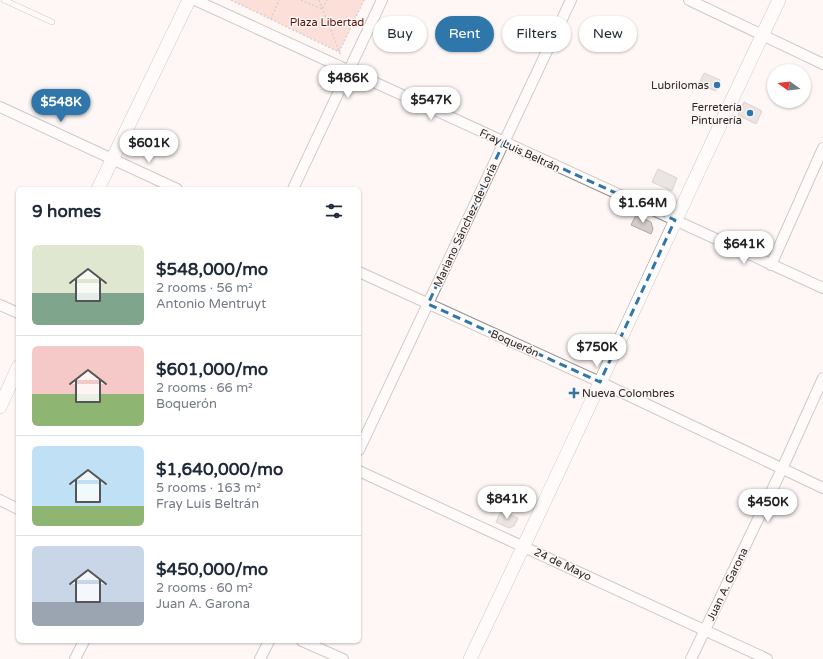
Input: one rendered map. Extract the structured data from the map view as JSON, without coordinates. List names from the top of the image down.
{
  "streets": {
    "street": [
      "Fray Luis Beltrán",
      "Mariano Sánchez de Loria",
      "Boquerón",
      "24 de Mayo",
      "Juan A. Garona"
    ]
  },
  "crossings": [
    ["Fray Luis Beltrán", "Mariano Sánchez de Loria"],
    ["Mariano Sánchez de Loria", "Boquerón"],
    ["Boquerón", "Juan A. Garona"],
    ["24 de Mayo", "Juan A. Garona"]
  ],
  "parks": ["Plaza Libertad"],
  "places": {
    "other": ["Lubrilomas", "Ferretería Pinturería"],
    "health": ["Nueva Colombres"]
  },
  "north": "left",
  "page": {
    "chip": [
      "Buy",
      "Rent",
      "Filters",
      "New"
    ],
    "price": [
      "$486K",
      "$547K",
      "$548K",
      "$601K",
      "$1.64M",
      "$641K",
      "$750K",
      "$841K",
      "$450K"
    ],
    "heading": "9 homes",
    "list": [
      {
        "name": "$548,000/mo",
        "note": "2 rooms · 56 m² · Antonio Mentruyt"
      },
      {
        "name": "$601,000/mo",
        "note": "2 rooms · 66 m² · Boquerón"
      },
      {
        "name": "$1,640,000/mo",
        "note": "5 rooms · 163 m² · Fray Luis Beltrán"
      },
      {
        "name": "$450,000/mo",
        "note": "2 rooms · 60 m² · Juan A. Garona"
      }
    ]
  }
}
